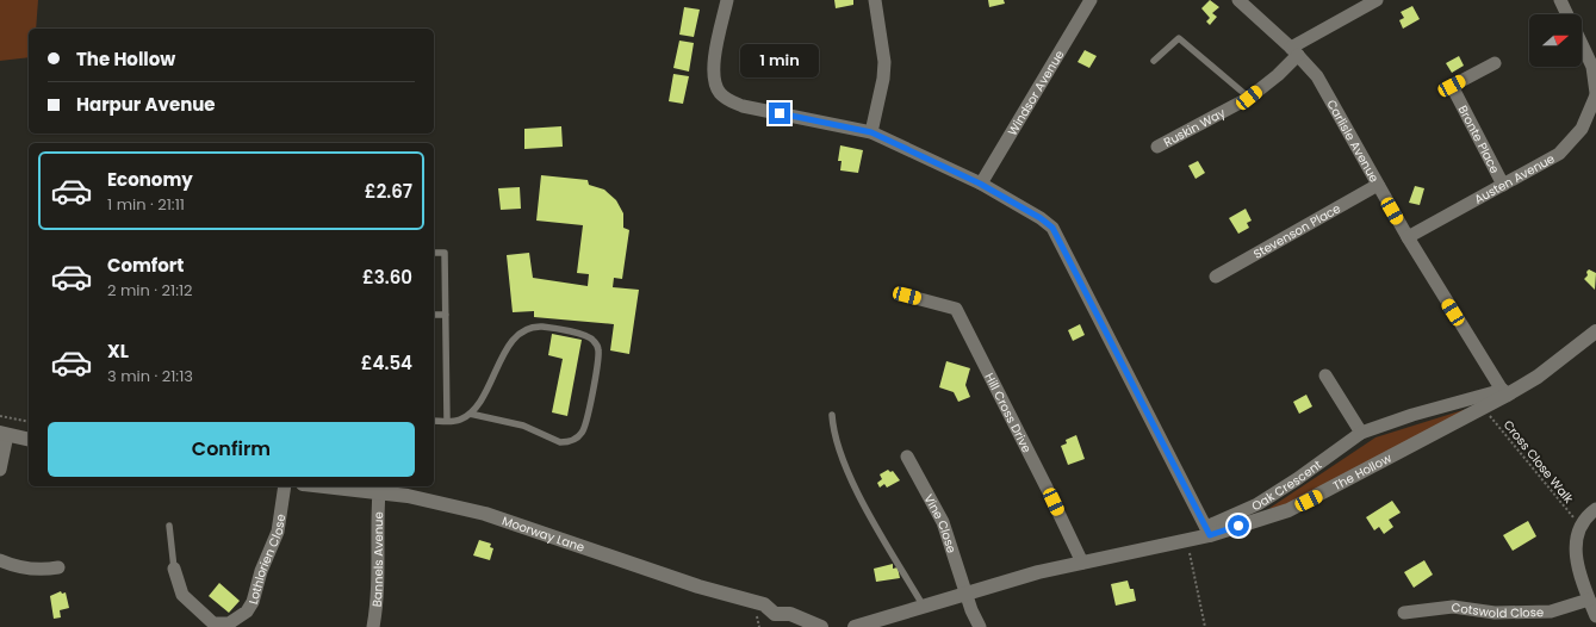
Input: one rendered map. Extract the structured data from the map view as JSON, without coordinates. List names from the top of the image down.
{
  "streets": {
    "street": [
      "Windsor Avenue",
      "Ruskin Way",
      "Bronte Place",
      "Carlisle Avenue",
      "Austen Avenue",
      "Stevenson Place",
      "Hill Cross Drive",
      "The Hollow",
      "Oak Crescent",
      "Vine Close",
      "Moorway Lane",
      "Lothlorien Close",
      "Bannels Avenue",
      "Cotswold Close"
    ],
    "path": ["Cross Close Walk"]
  },
  "crossings": [
    ["Ruskin Way", "Carlisle Avenue"],
    ["Bronte Place", "Austen Avenue"],
    ["Carlisle Avenue", "Austen Avenue"],
    ["Carlisle Avenue", "Stevenson Place"],
    ["Carlisle Avenue", "The Hollow"],
    ["Carlisle Avenue", "Oak Crescent"],
    ["Hill Cross Drive", "The Hollow"],
    ["Cross Close Walk", "The Hollow"],
    ["The Hollow", "Oak Crescent"],
    ["The Hollow", "Vine Close"],
    ["Moorway Lane", "Bannels Avenue"]
  ],
  "north": "right",
  "page": {
    "banner": ["The Hollow", "Harpur Avenue"],
    "bubble": "1 min",
    "list": [
      {
        "name": "Economy",
        "note": "1 min · 21:11",
        "value": "£2.67"
      },
      {
        "name": "Comfort",
        "note": "2 min · 21:12",
        "value": "£3.60"
      },
      {
        "name": "XL",
        "note": "3 min · 21:13",
        "value": "£4.54"
      }
    ],
    "buttons": "Confirm"
  }
}
